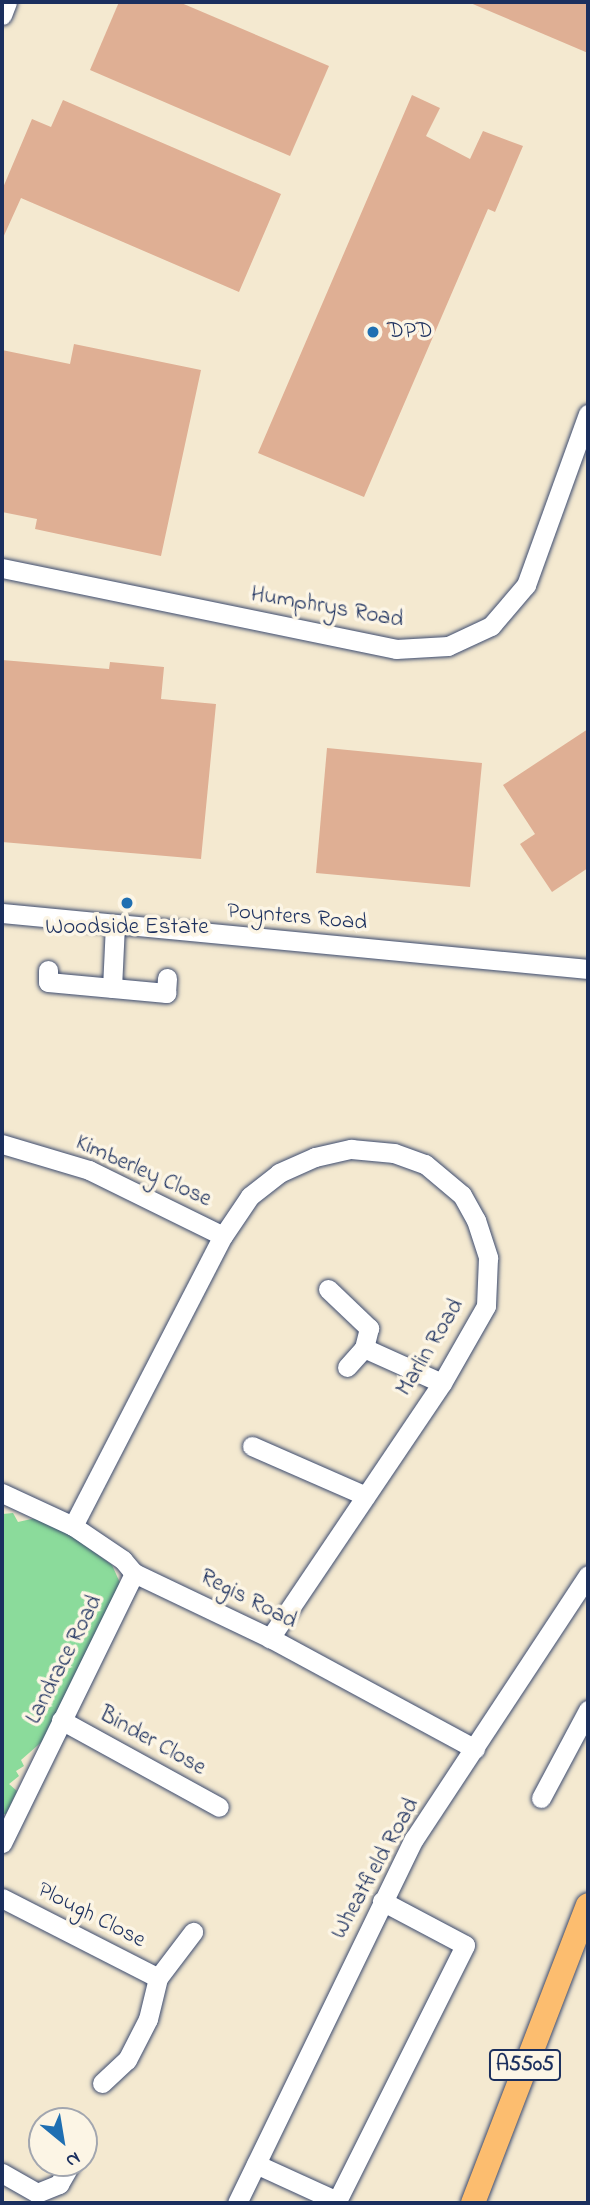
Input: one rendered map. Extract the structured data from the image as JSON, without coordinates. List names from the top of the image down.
{
  "streets": {
    "main road": ["A5505"],
    "street": [
      "Humphrys Road",
      "Poynters Road",
      "Kimberley Close",
      "Marlin Road",
      "Regis Road",
      "Landrace Road",
      "Binder Close",
      "Wheatfield Road",
      "Plough Close"
    ]
  },
  "crossings": [
    ["Kimberley Close", "Marlin Road"],
    ["Marlin Road", "Regis Road"],
    ["Regis Road", "Landrace Road"],
    ["Regis Road", "Wheatfield Road"],
    ["Landrace Road", "Binder Close"]
  ],
  "places": ["DPD", "Woodside Estate"],
  "north": "bottom right"
}
